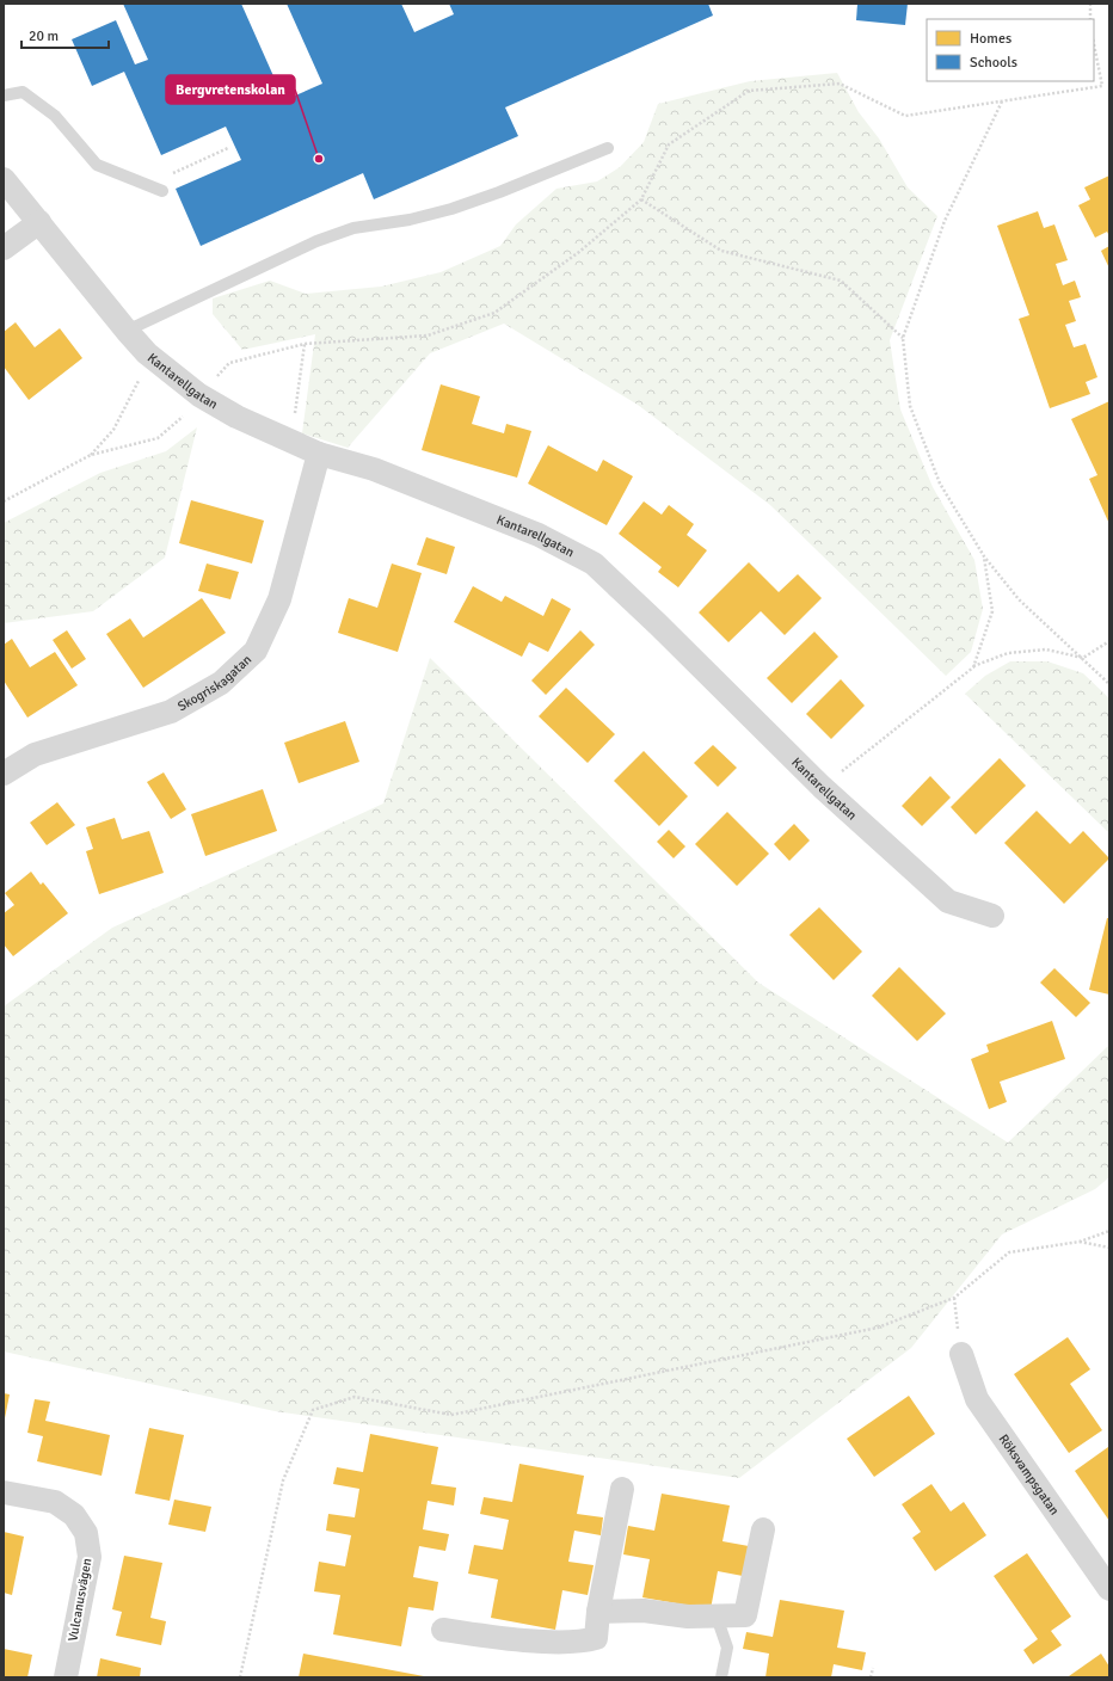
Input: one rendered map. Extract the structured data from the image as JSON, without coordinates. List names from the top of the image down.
{
  "streets": {
    "street": [
      "Kantarellgatan",
      "Skogriskagatan",
      "Röksvampsgatan",
      "Vulcanusvägen"
    ]
  },
  "crossings": [
    ["Kantarellgatan", "Skogriskagatan"]
  ],
  "places": ["Bergvretenskolan"],
  "legend": ["Homes", "Schools"],
  "scale_bar": "20 m"
}
